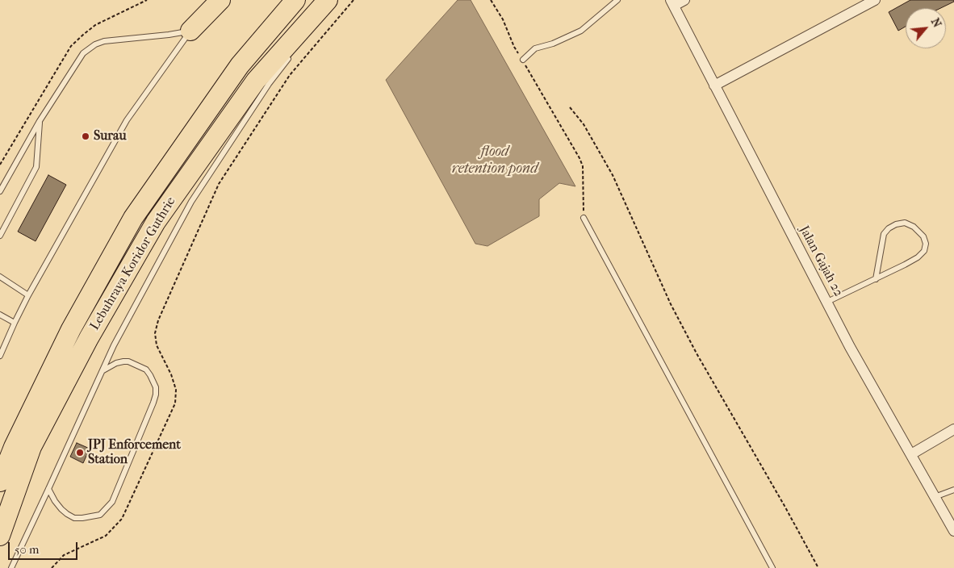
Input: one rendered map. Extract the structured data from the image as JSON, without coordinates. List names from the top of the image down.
{
  "streets": {
    "highway": ["Lebuhraya Koridor Guthrie"],
    "street": ["Jalan Gajah 22"]
  },
  "water": ["flood retention pond"],
  "places": ["Surau", "JPJ Enforcement Station"],
  "scale_bar": "50 m",
  "north": "top right"
}
